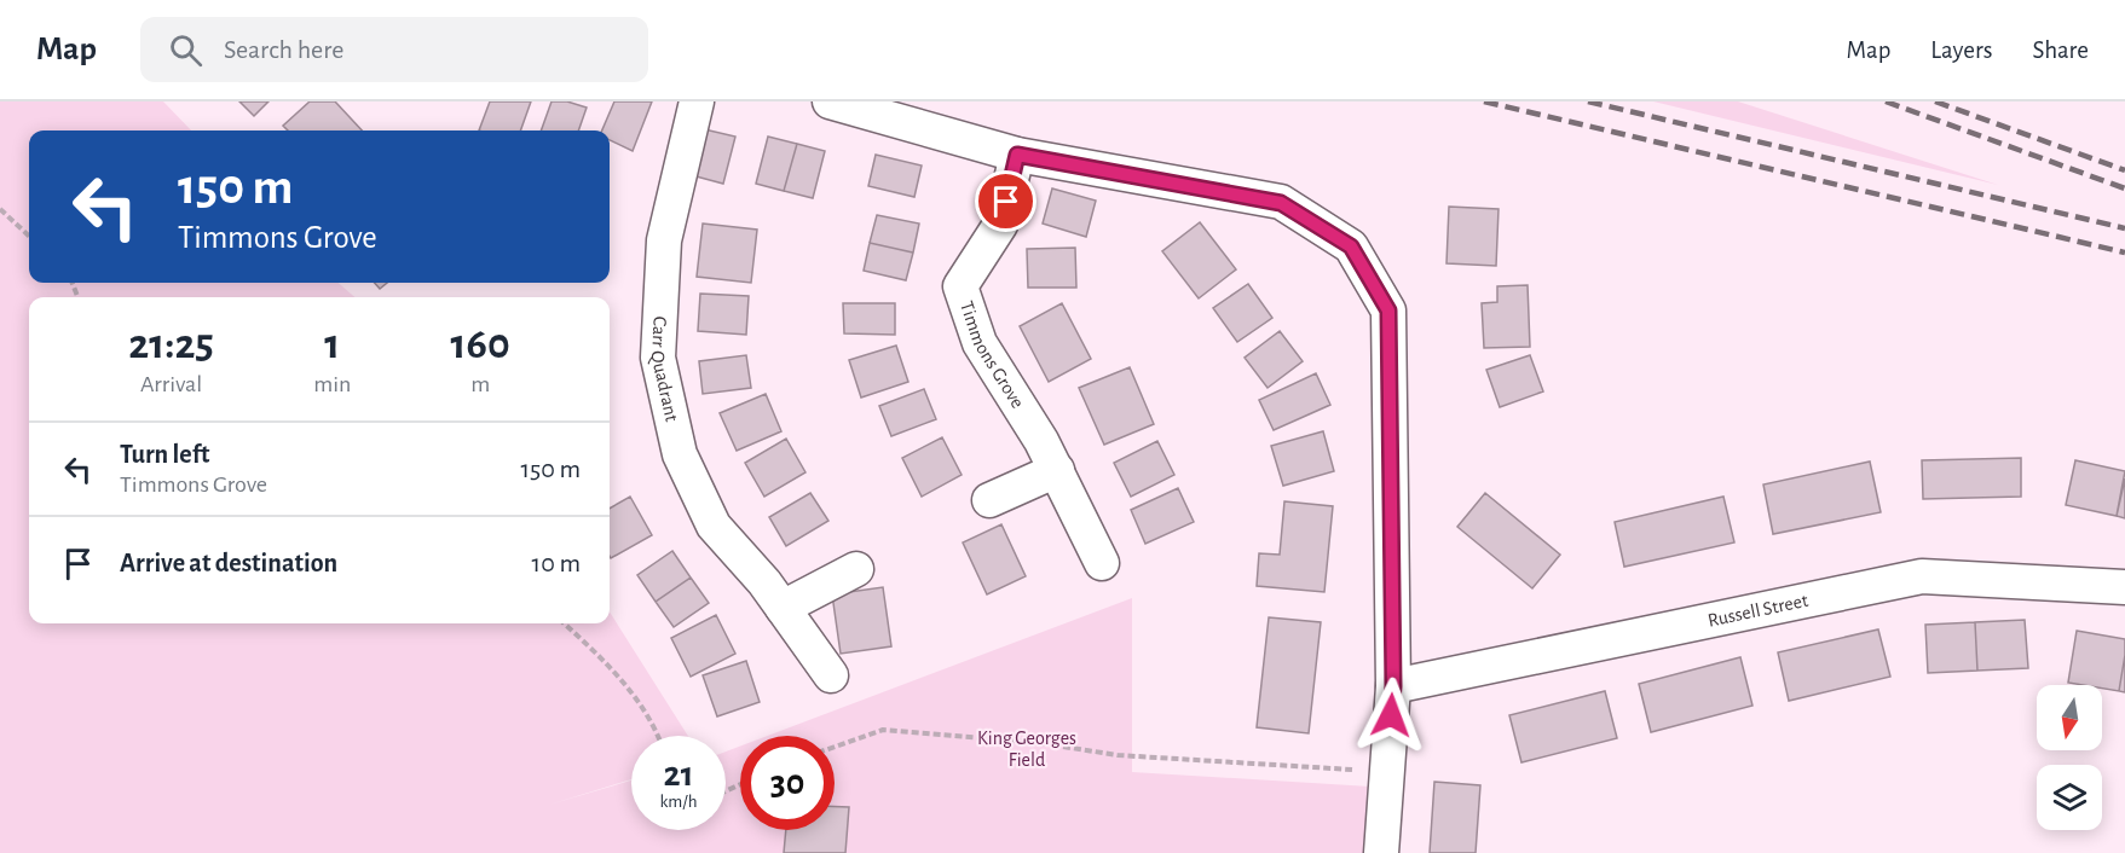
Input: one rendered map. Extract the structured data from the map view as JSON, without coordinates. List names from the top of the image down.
{
  "streets": {
    "street": ["Timmons Grove", "Carr Quadrant", "Russell Street"]
  },
  "parks": ["King Georges Field"],
  "north": "bottom",
  "page": {
    "header": "Map",
    "search": "Search here",
    "nav": ["Map", "Layers", "Share"],
    "turn": ["150 m", "Timmons Grove"],
    "eta": [
      "21:25",
      "Arrival",
      "1",
      "min",
      "160",
      "m"
    ],
    "list": [
      {
        "name": "Turn left",
        "note": "Timmons Grove",
        "value": "150 m"
      },
      {
        "name": "Arrive at destination",
        "value": "10 m"
      }
    ],
    "speed": "21 km/h",
    "limit": "30"
  }
}
